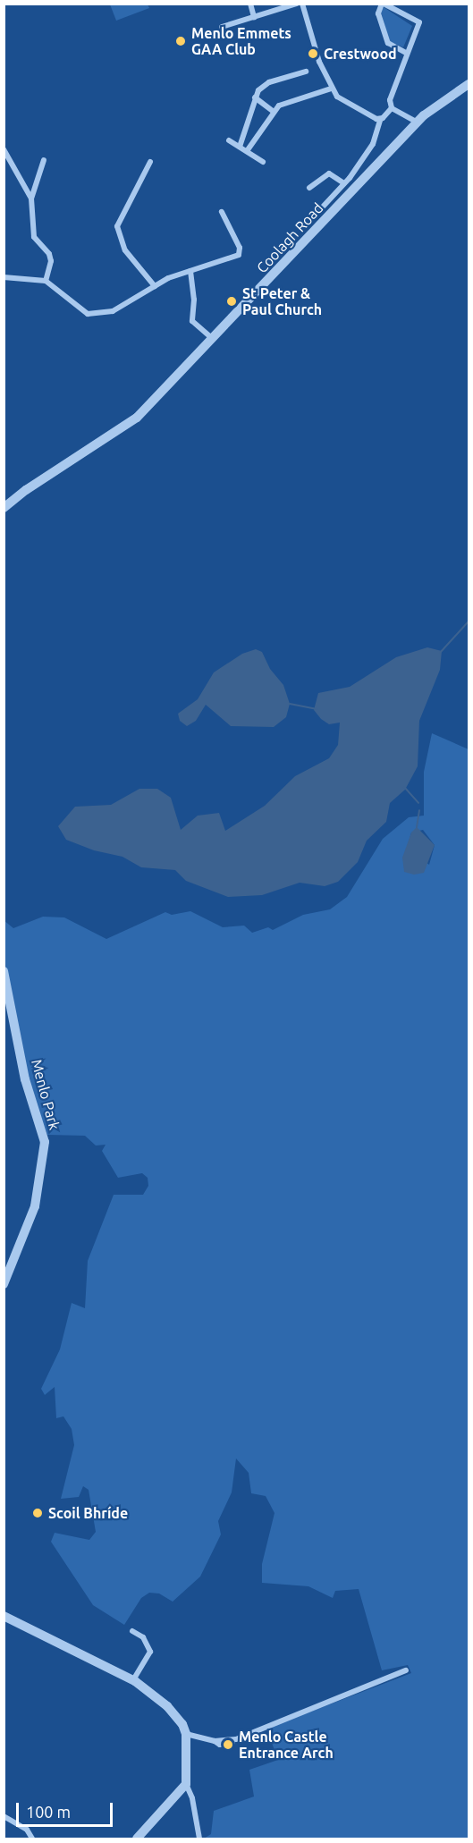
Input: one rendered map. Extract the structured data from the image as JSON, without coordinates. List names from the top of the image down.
{
  "streets": {
    "street": ["Coolagh Road", "Menlo Park"]
  },
  "places": [
    "Menlo Emmets GAA Club",
    "Crestwood",
    "St Peter & Paul Church",
    "Scoil Bhríde",
    "Menlo Castle Entrance Arch"
  ],
  "scale_bar": "100 m"
}
